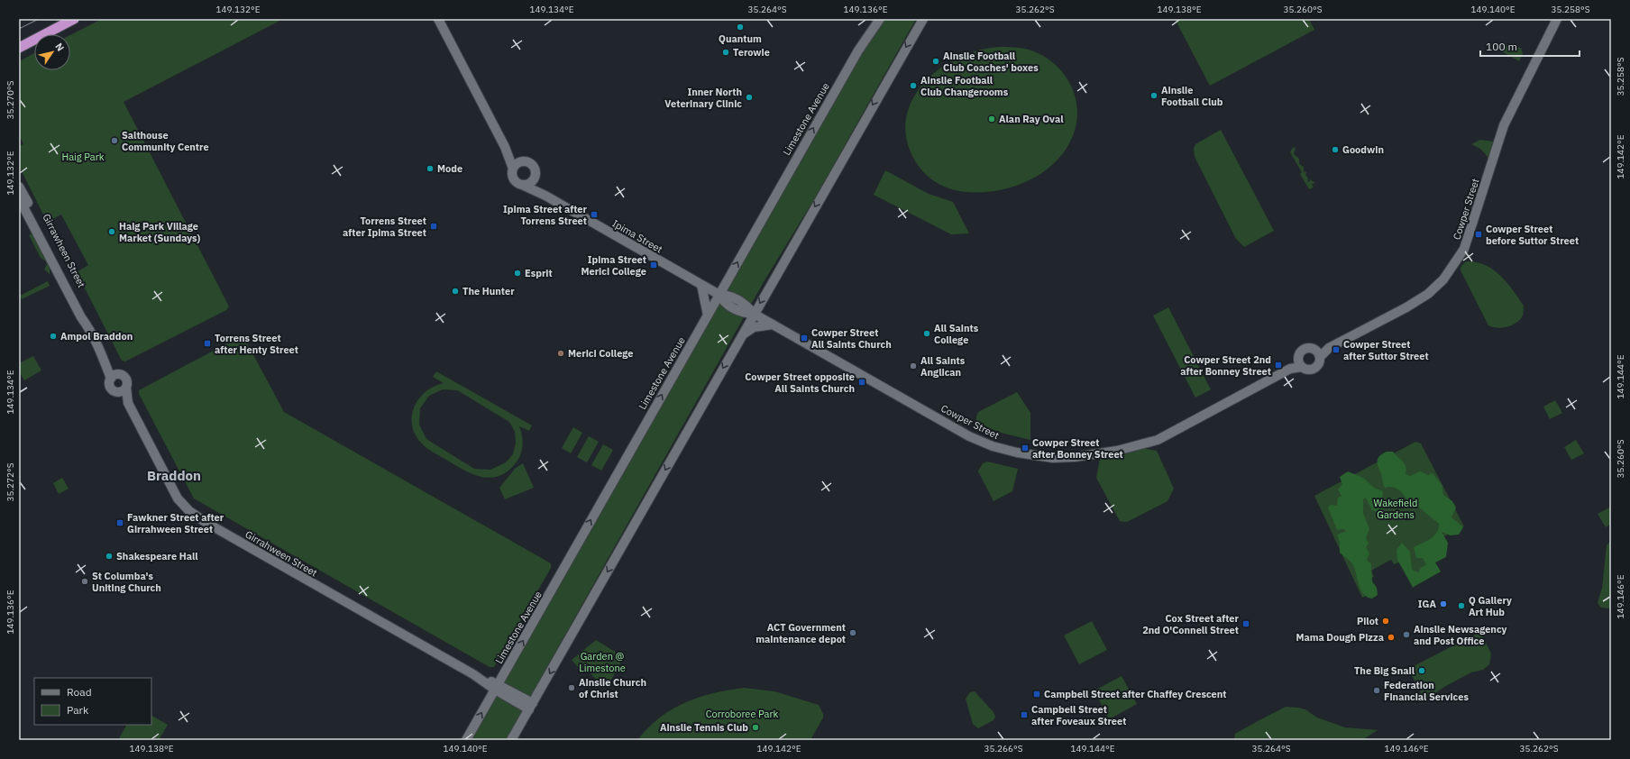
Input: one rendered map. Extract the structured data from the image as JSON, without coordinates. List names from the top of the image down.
{
  "streets": {
    "street": [
      "Limestone Avenue",
      "Cowper Street",
      "Ipima Street",
      "Girrawheen Street",
      "Girrahween Street"
    ]
  },
  "crossings": [
    ["Limestone Avenue", "Ipima Street"],
    ["Limestone Avenue", "Girrahween Street"],
    ["Cowper Street", "Ipima Street"],
    ["Girrawheen Street", "Girrahween Street"]
  ],
  "districts": ["Braddon"],
  "parks": [
    "Haig Park",
    "Wakefield Gardens",
    "Garden @ Limestone",
    "Corroboree Park"
  ],
  "places": {
    "other": [
      "Quantum",
      "Terowie",
      "Ainslie Football Club Coaches' boxes",
      "Ainslie Football Club Changerooms",
      "Ainslie Football Club",
      "Inner North Veterinary Clinic",
      "Alan Ray Oval",
      "Salthouse Community Centre",
      "Goodwin",
      "Mode",
      "Haig Park Village Market (Sundays)",
      "Esprit",
      "The Hunter",
      "All Saints College",
      "Ampol Braddon",
      "Merici College",
      "All Saints Anglican",
      "Shakespeare Hall",
      "St Columba's Uniting Church",
      "IGA",
      "Q Gallery Art Hub",
      "Pilot",
      "ACT Government maintenance depot",
      "Ainslie Newsagency and Post Office",
      "Mama Dough Pizza",
      "The Big Snail",
      "Ainslie Church of Christ",
      "Federation Financial Services",
      "Ainslie Tennis Club"
    ],
    "transit": [
      "Ipima Street after Torrens Street",
      "Torrens Street after Ipima Street",
      "Cowper Street before Suttor Street",
      "Ipima Street Merici College",
      "Cowper Street All Saints Church",
      "Torrens Street after Henty Street",
      "Cowper Street after Suttor Street",
      "Cowper Street 2nd after Bonney Street",
      "Cowper Street opposite All Saints Church",
      "Cowper Street after Bonney Street",
      "Fawkner Street after Girrahween Street",
      "Cox Street after 2nd O'Connell Street",
      "Campbell Street after Chaffey Crescent",
      "Campbell Street after Foveaux Street"
    ]
  },
  "legend": ["Road", "Park"],
  "scale_bar": "100 m",
  "north": "top right",
  "coordinates": [
    "149.132°E",
    "149.134°E",
    "35.264°S",
    "149.136°E",
    "35.262°S",
    "149.138°E",
    "35.260°S",
    "149.140°E",
    "35.258°S",
    "35.270°S",
    "149.142°E",
    "149.144°E",
    "35.272°S",
    "149.146°E",
    "35.266°S"
  ]
}
